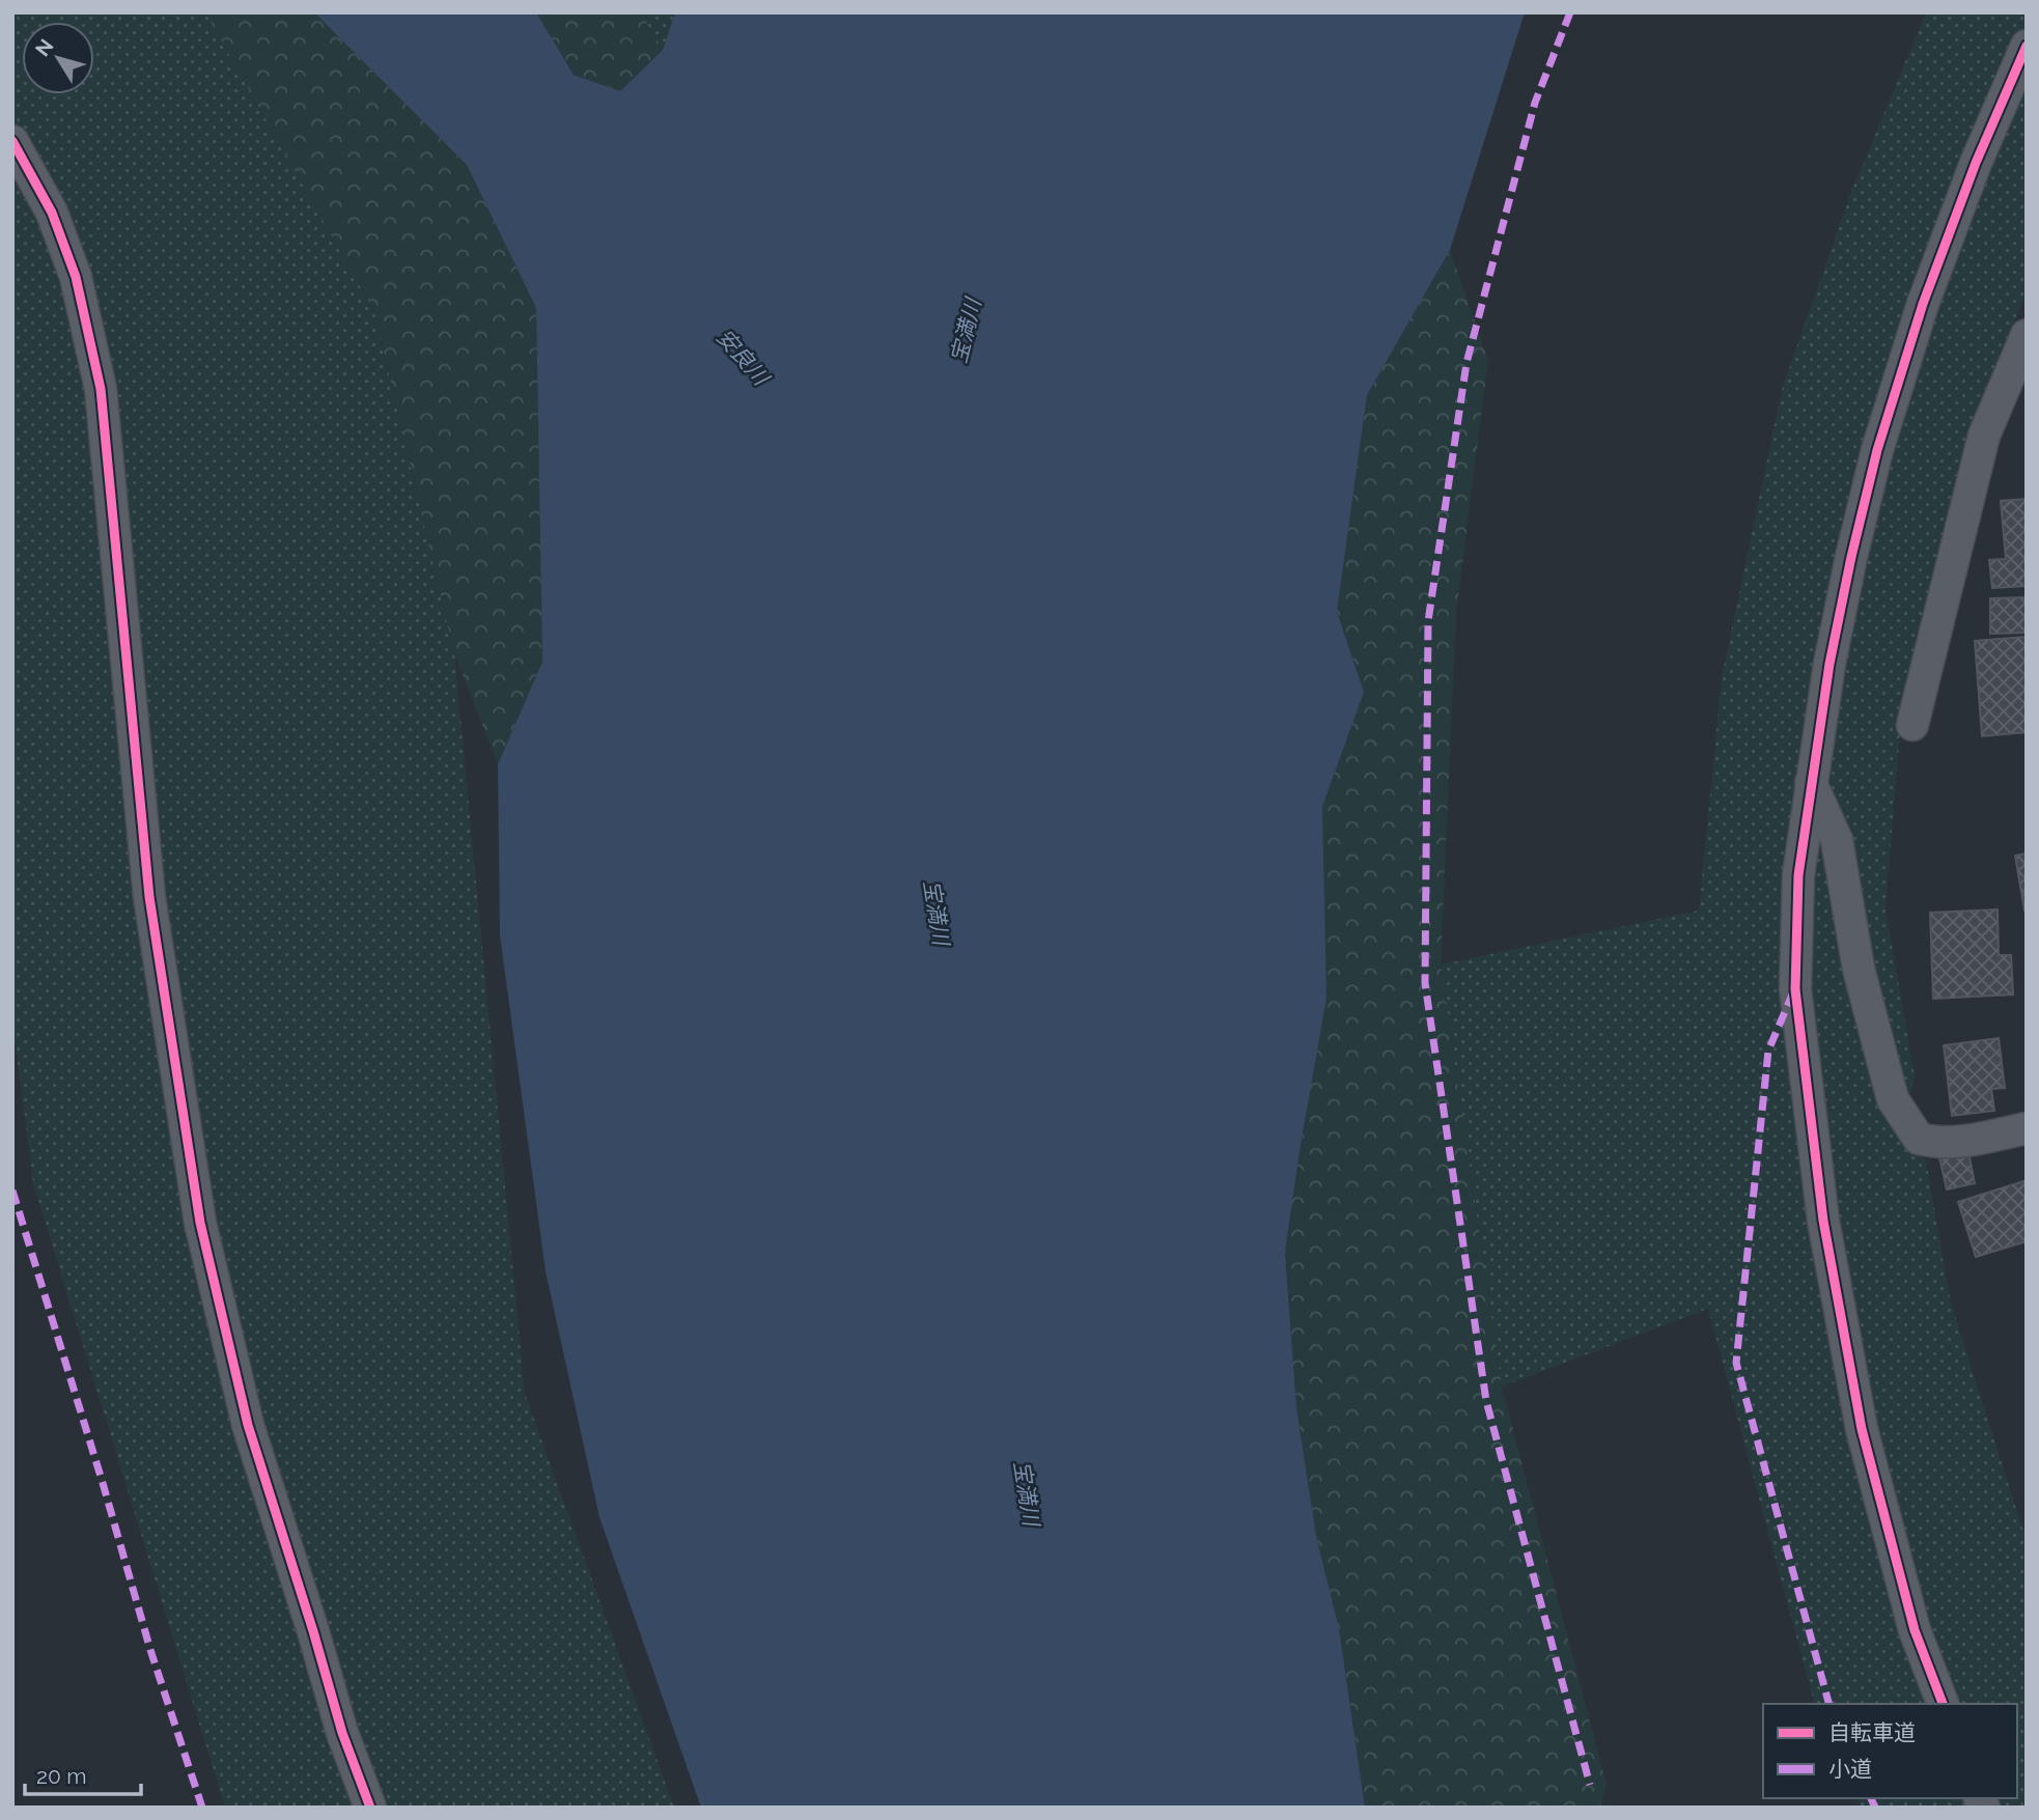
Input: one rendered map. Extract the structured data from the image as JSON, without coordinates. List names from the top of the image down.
{
  "water": ["宝満川", "安良川"],
  "legend": ["自転車道", "小道"],
  "scale_bar": "20 m",
  "north": "top left"
}
